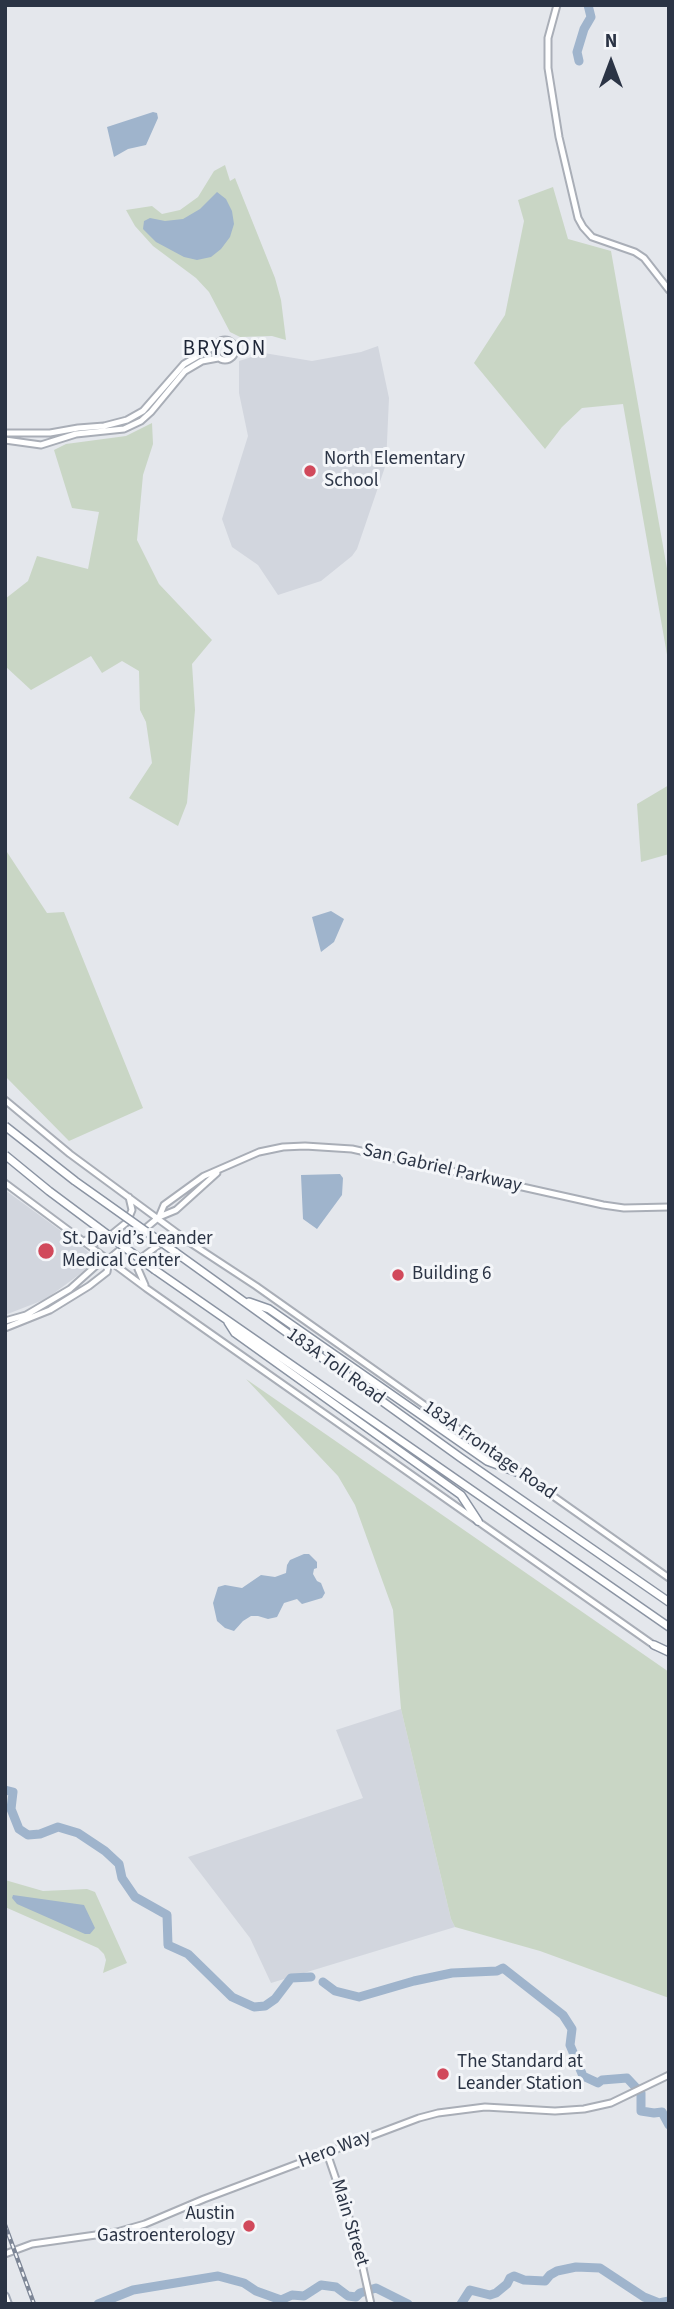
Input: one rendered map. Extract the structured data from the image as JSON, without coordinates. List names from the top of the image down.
{
  "streets": {
    "highway": ["183A Toll Road"],
    "street": [
      "San Gabriel Parkway",
      "183A Frontage Road",
      "Hero Way",
      "Main Street"
    ]
  },
  "crossings": [
    ["San Gabriel Parkway", "183A Frontage Road"],
    ["Hero Way", "Main Street"]
  ],
  "districts": ["BRYSON"],
  "places": [
    "North Elementary School",
    "St. David’s Leander Medical Center",
    "Building 6",
    "The Standard at Leander Station",
    "Austin Gastroenterology"
  ],
  "north": "top"
}
